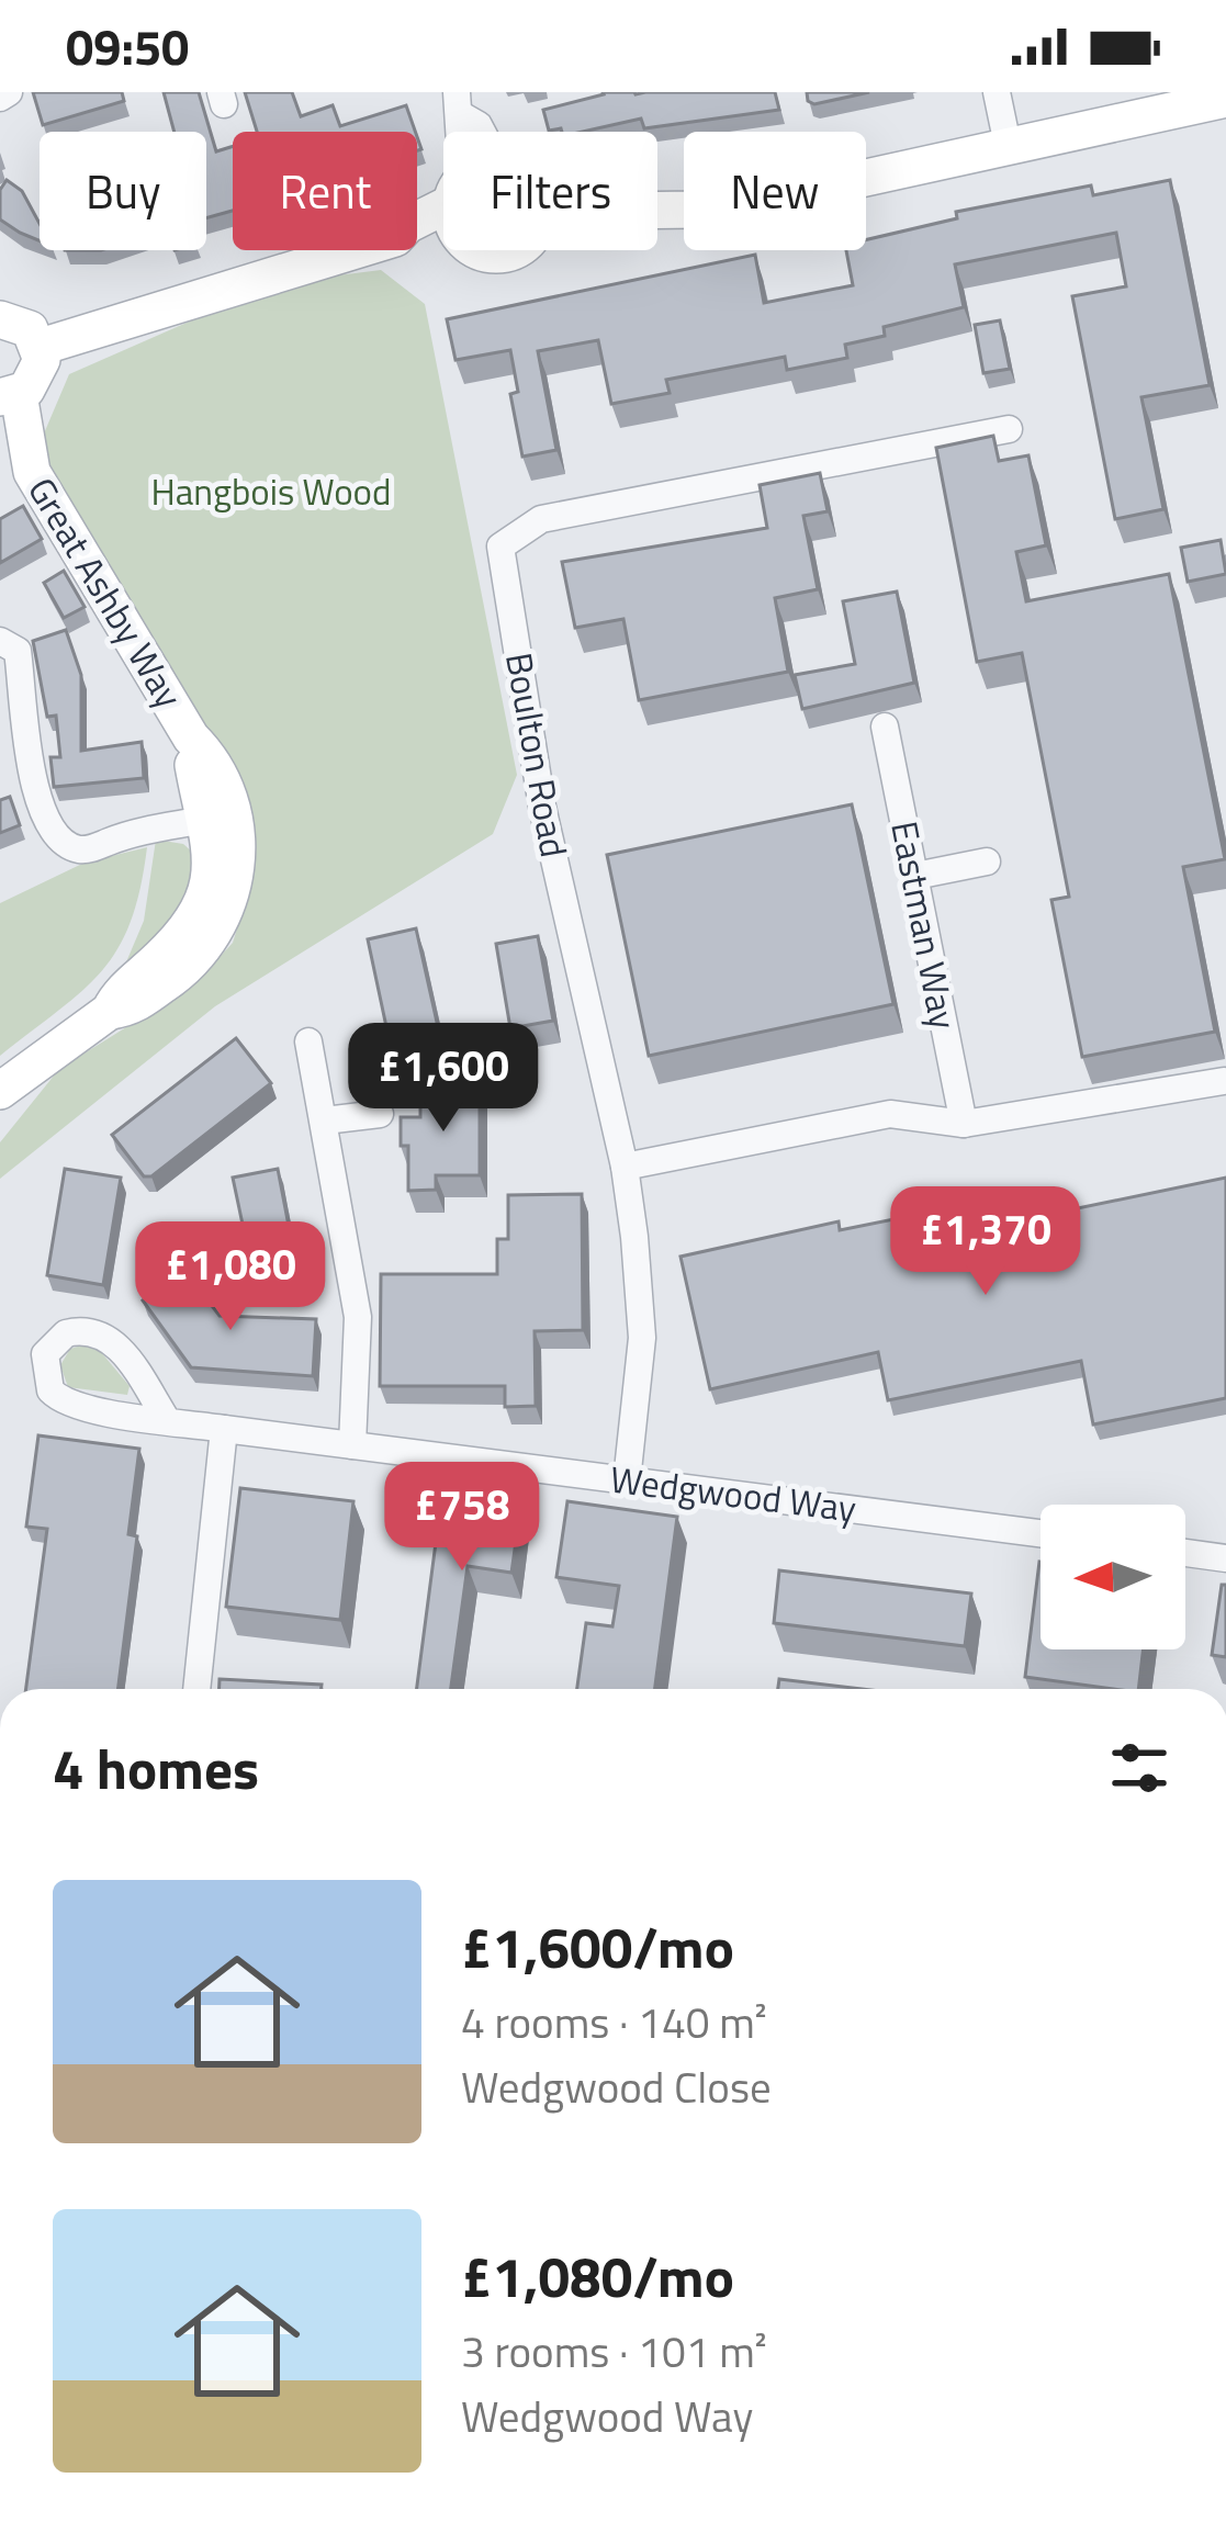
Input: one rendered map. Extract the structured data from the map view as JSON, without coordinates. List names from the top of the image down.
{
  "streets": {
    "street": [
      "Great Ashby Way",
      "Boulton Road",
      "Eastman Way",
      "Wedgwood Way"
    ]
  },
  "crossings": [
    ["Boulton Road", "Wedgwood Way"]
  ],
  "parks": ["Hangbois Wood"],
  "north": "left",
  "page": {
    "status": "09:50",
    "chip": [
      "Buy",
      "Rent",
      "Filters",
      "New"
    ],
    "price": [
      "£1,600",
      "£1,370",
      "£1,080",
      "£758"
    ],
    "heading": "4 homes",
    "list": [
      {
        "name": "£1,600/mo",
        "note": "4 rooms · 140 m² · Wedgwood Close"
      },
      {
        "name": "£1,080/mo",
        "note": "3 rooms · 101 m² · Wedgwood Way"
      }
    ]
  }
}
